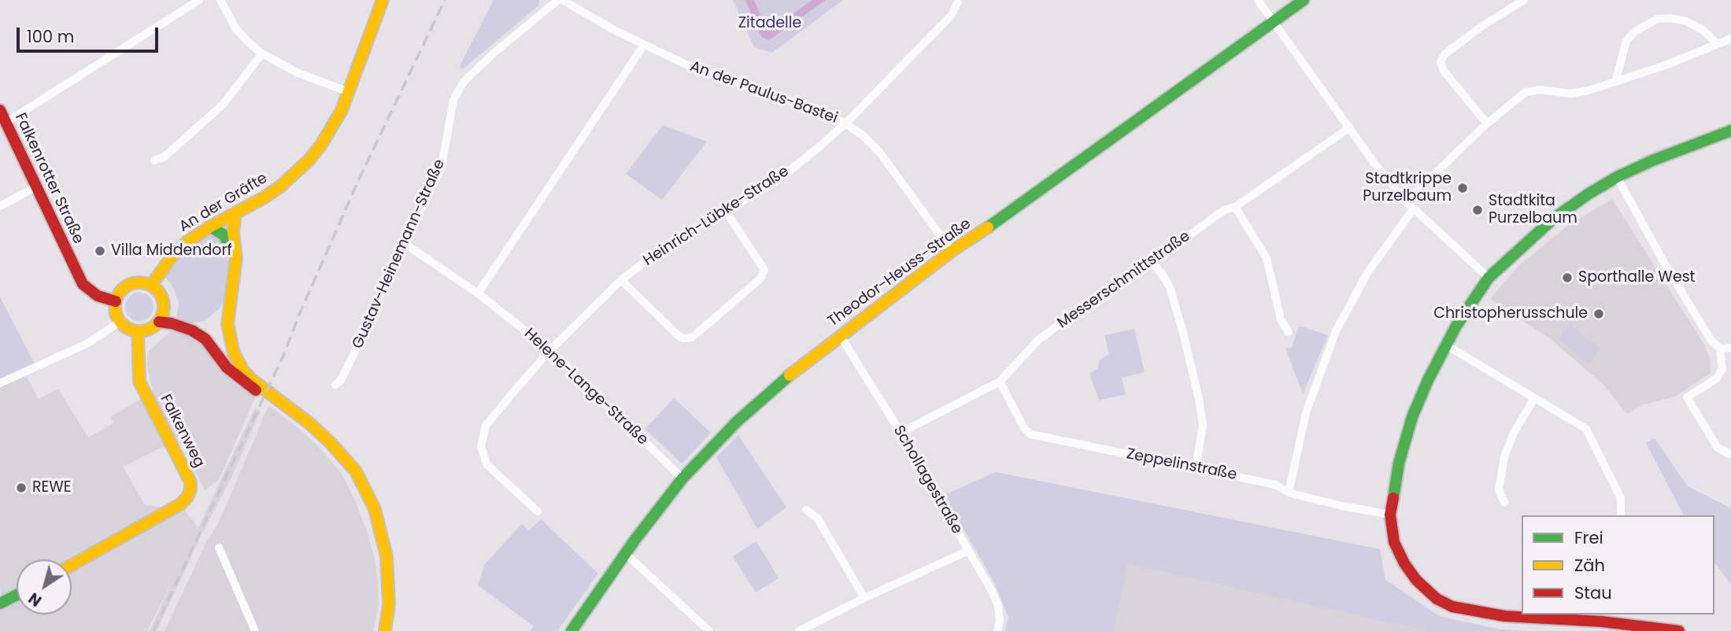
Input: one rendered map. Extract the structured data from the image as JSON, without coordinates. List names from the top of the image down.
{
  "streets": {
    "street": [
      "An der Paulus-Bastei",
      "Falkenrotter Straße",
      "An der Gräfte",
      "Heinrich-Lübke-Straße",
      "Gustav-Heinemann-Straße",
      "Theodor-Heuss-Straße",
      "Messerschmittstraße",
      "Helene-Lange-Straße",
      "Falkenweg",
      "Zeppelinstraße",
      "Schollagestraße"
    ]
  },
  "crossings": [
    ["An der Paulus-Bastei", "Heinrich-Lübke-Straße"],
    ["An der Paulus-Bastei", "Gustav-Heinemann-Straße"],
    ["An der Paulus-Bastei", "Theodor-Heuss-Straße"],
    ["Falkenrotter Straße", "An der Gräfte"],
    ["Falkenrotter Straße", "Falkenweg"],
    ["An der Gräfte", "Falkenweg"],
    ["Heinrich-Lübke-Straße", "Helene-Lange-Straße"],
    ["Gustav-Heinemann-Straße", "Helene-Lange-Straße"],
    ["Theodor-Heuss-Straße", "Helene-Lange-Straße"],
    ["Theodor-Heuss-Straße", "Schollagestraße"],
    ["Messerschmittstraße", "Zeppelinstraße"],
    ["Messerschmittstraße", "Schollagestraße"]
  ],
  "parks": ["Zitadelle"],
  "places": [
    "Stadtkrippe Purzelbaum",
    "Stadtkita Purzelbaum",
    "Villa Middendorf",
    "Sporthalle West",
    "Christopherusschule",
    "REWE"
  ],
  "legend": ["Frei", "Zäh", "Stau"],
  "scale_bar": "100 m",
  "north": "bottom left"
}
